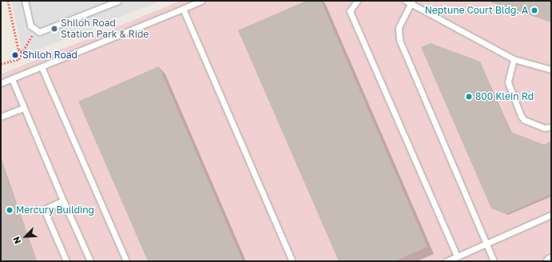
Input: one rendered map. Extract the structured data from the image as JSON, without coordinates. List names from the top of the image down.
{
  "places": [
    "Neptune Court Bldg. A",
    "Shiloh Road Station Park & Ride",
    "Shiloh Road",
    "800 Klein Rd",
    "Mercury Building"
  ],
  "north": "bottom left"
}
